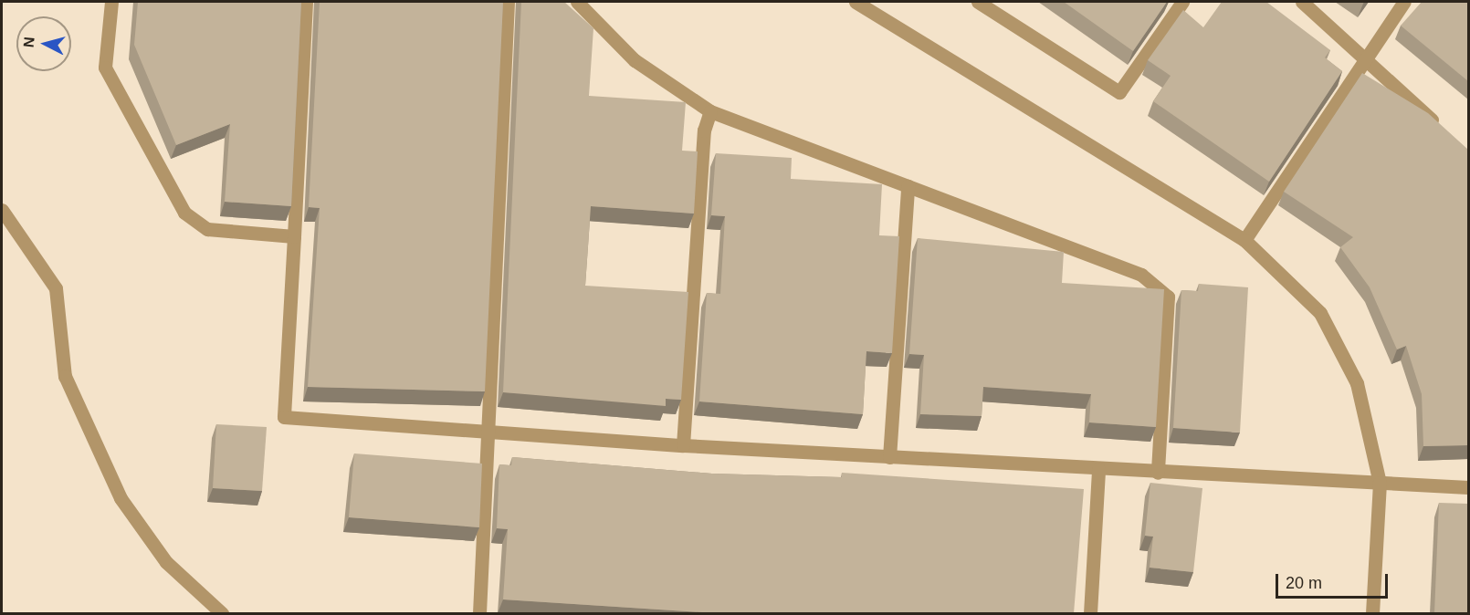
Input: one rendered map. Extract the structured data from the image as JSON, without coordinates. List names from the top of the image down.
{
  "scale_bar": "20 m",
  "north": "left"
}
